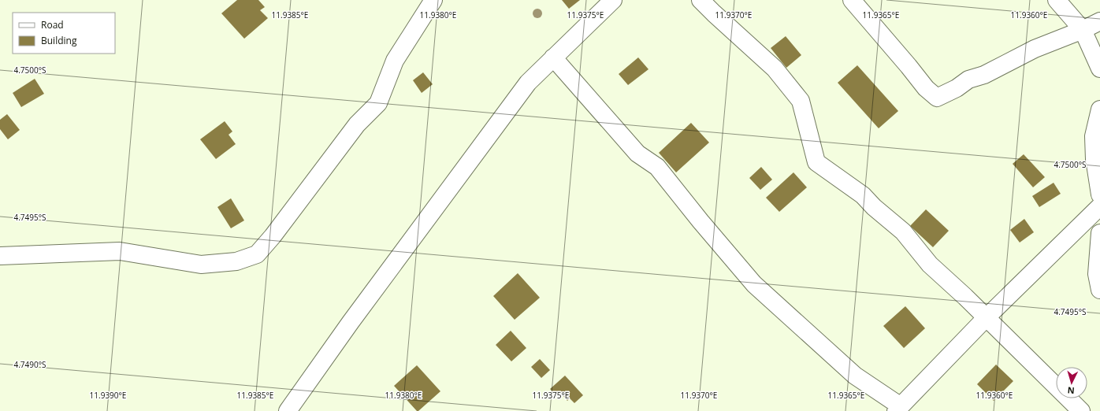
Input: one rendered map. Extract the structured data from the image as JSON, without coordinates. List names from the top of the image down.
{
  "legend": ["Road", "Building"],
  "north": "bottom",
  "coordinates": [
    "11.9385°E",
    "11.9380°E",
    "11.9375°E",
    "11.9370°E",
    "11.9365°E",
    "11.9360°E",
    "4.7500°S",
    "4.7495°S",
    "4.7490°S",
    "11.9390°E"
  ]
}
